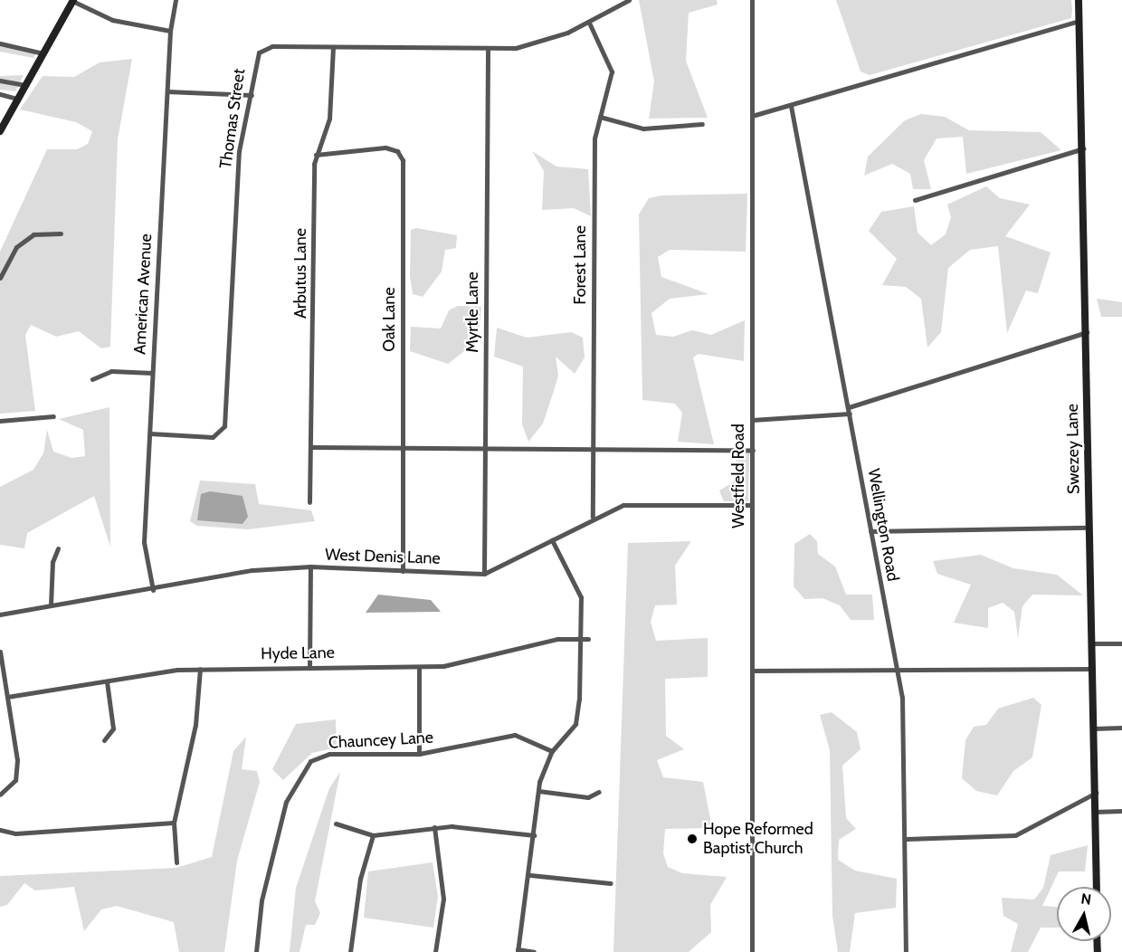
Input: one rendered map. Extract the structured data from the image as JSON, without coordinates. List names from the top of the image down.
{
  "streets": {
    "street": [
      "Thomas Street",
      "Forest Lane",
      "Arbutus Lane",
      "American Avenue",
      "Myrtle Lane",
      "Oak Lane",
      "Swezey Lane",
      "Westfield Road",
      "Wellington Road",
      "West Denis Lane",
      "Hyde Lane",
      "Chauncey Lane"
    ]
  },
  "crossings": [
    ["Thomas Street", "Forest Lane"],
    ["Thomas Street", "Arbutus Lane"],
    ["Thomas Street", "American Avenue"],
    ["Thomas Street", "Myrtle Lane"],
    ["Forest Lane", "West Denis Lane"],
    ["Arbutus Lane", "Oak Lane"],
    ["American Avenue", "West Denis Lane"],
    ["Myrtle Lane", "West Denis Lane"],
    ["Oak Lane", "West Denis Lane"],
    ["Westfield Road", "West Denis Lane"]
  ],
  "places": ["Hope Reformed Baptist Church"],
  "north": "top"
}
